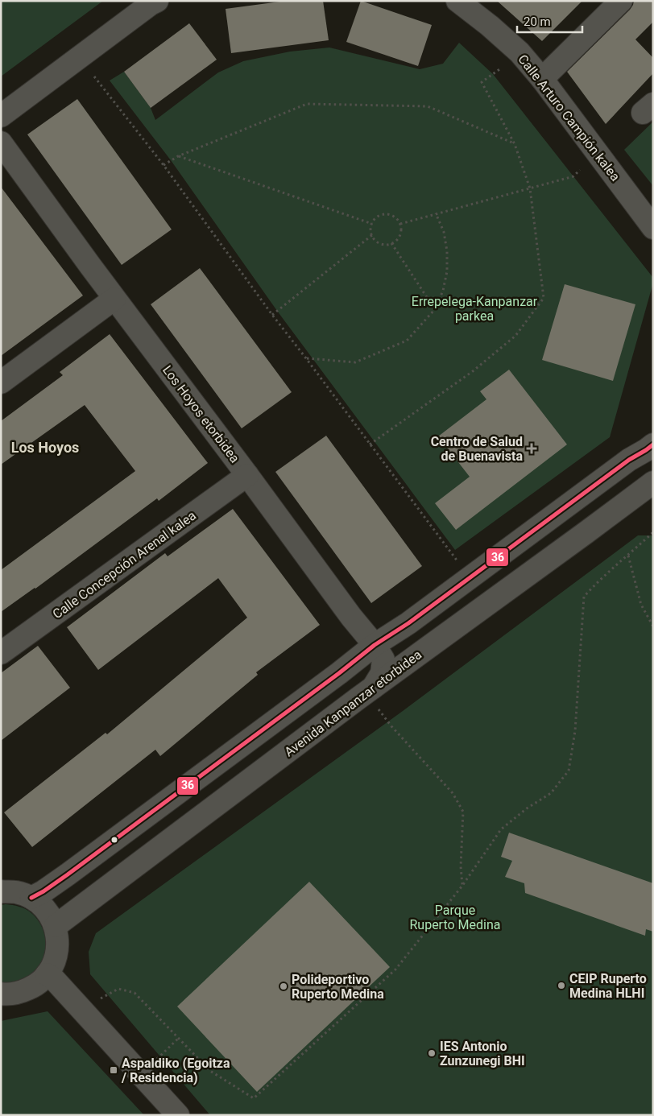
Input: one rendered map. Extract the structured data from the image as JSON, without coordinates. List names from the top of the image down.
{
  "streets": {
    "street": [
      "Calle Arturo Campión kalea",
      "Los Hoyos etorbidea",
      "Calle Concepción Arenal kalea",
      "Avenida Kanpanzar etorbidea"
    ]
  },
  "crossings": [
    ["Los Hoyos etorbidea", "Calle Concepción Arenal kalea"],
    ["Los Hoyos etorbidea", "Avenida Kanpanzar etorbidea"]
  ],
  "districts": ["Los Hoyos"],
  "parks": ["Errepelega-Kanpanzar parkea", "Parque Ruperto Medina"],
  "places": {
    "health": ["Centro de Salud de Buenavista"],
    "other": ["CEIP Ruperto Medina HLHI", "Polideportivo Ruperto Medina", "IES Antonio Zunzunegi BHI"],
    "transit": ["Aspaldiko (Egoitza / Residencia)"]
  },
  "lines": ["transit line 36"],
  "scale_bar": "20 m"
}
